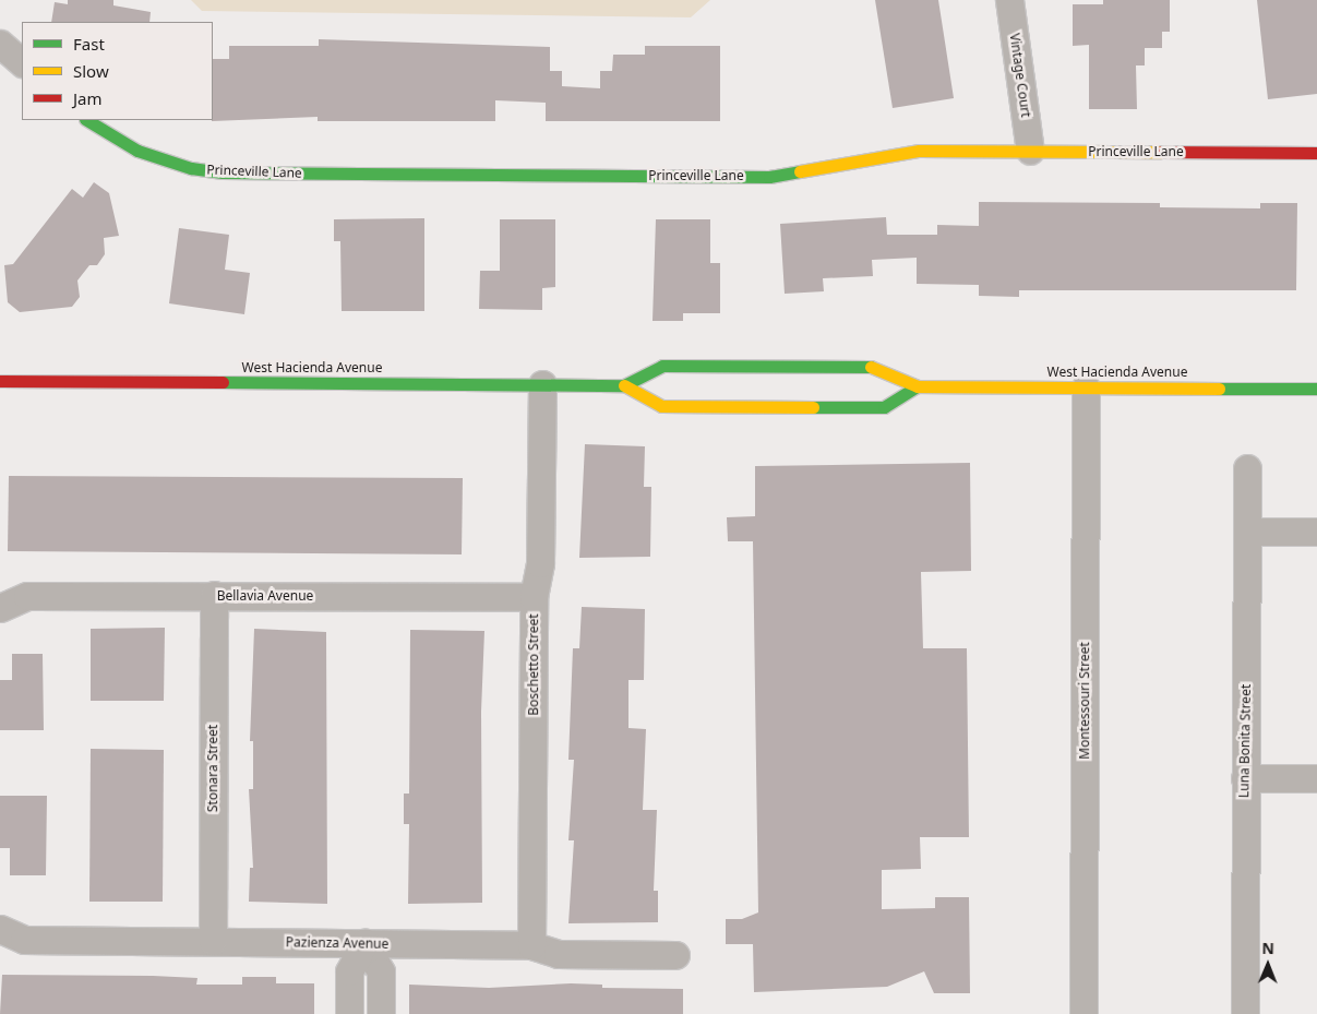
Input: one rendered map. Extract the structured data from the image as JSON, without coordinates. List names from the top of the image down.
{
  "streets": {
    "main road": ["Princeville Lane", "West Hacienda Avenue"],
    "street": [
      "Vintage Court",
      "Bellavia Avenue",
      "Boschetto Street",
      "Montessouri Street",
      "Luna Bonita Street",
      "Stonara Street",
      "Pazienza Avenue"
    ]
  },
  "crossings": [
    ["Vintage Court", "Princeville Lane"],
    ["West Hacienda Avenue", "Boschetto Street"],
    ["West Hacienda Avenue", "Montessouri Street"],
    ["Bellavia Avenue", "Boschetto Street"],
    ["Bellavia Avenue", "Stonara Street"],
    ["Boschetto Street", "Pazienza Avenue"],
    ["Stonara Street", "Pazienza Avenue"]
  ],
  "legend": ["Fast", "Slow", "Jam"],
  "north": "top"
}
